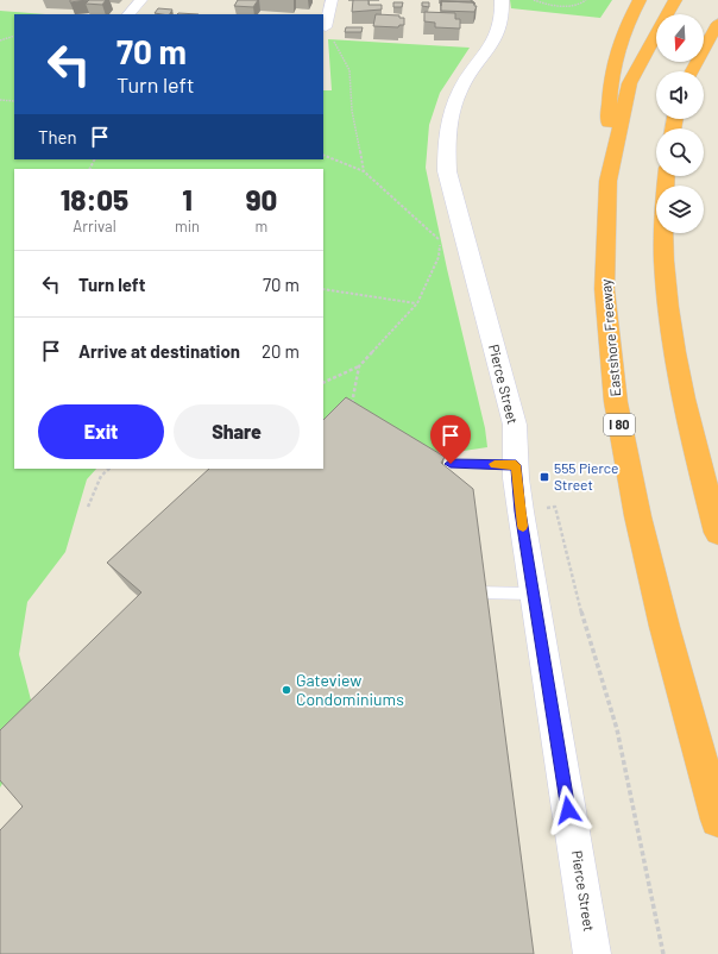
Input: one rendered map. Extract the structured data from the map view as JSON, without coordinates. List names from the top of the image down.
{
  "streets": {
    "highway": ["Eastshore Freeway", "I 80"],
    "street": ["Pierce Street"]
  },
  "places": {
    "transit": ["555 Pierce Street"],
    "other": ["Gateview Condominiums"]
  },
  "north": "bottom",
  "page": {
    "turn": ["70 m", "Turn left"],
    "then": "Then",
    "eta": [
      "18:05",
      "Arrival",
      "1",
      "min",
      "90",
      "m"
    ],
    "list": [
      {
        "name": "Turn left",
        "value": "70 m"
      },
      {
        "name": "Arrive at destination",
        "value": "20 m"
      }
    ],
    "buttons": ["Exit", "Share"]
  }
}
